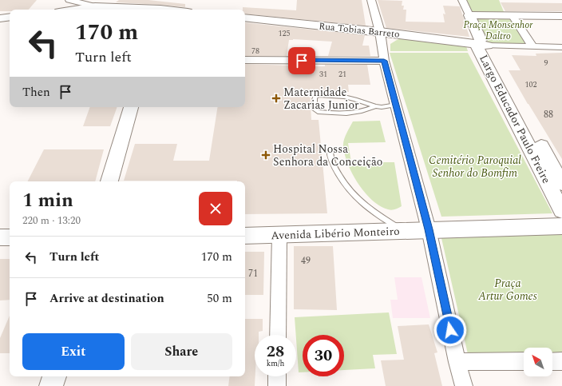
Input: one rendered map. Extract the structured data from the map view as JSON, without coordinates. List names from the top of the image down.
{
  "streets": {
    "street": ["Rua Tobias Barreto", "Largo Educador Paulo Freire", "Avenida Libério Monteiro"]
  },
  "crossings": [
    ["Rua Tobias Barreto", "Largo Educador Paulo Freire"]
  ],
  "parks": ["Praça Monsenhor Daltro", "Cemitério Paroquial Senhor do Bomfim", "Praça Artur Gomes"],
  "places": {
    "health": ["Maternidade Zacarias Junior", "Hospital Nossa Senhora da Conceição"]
  },
  "house_numbers": [
    "125",
    "78",
    "9",
    "31",
    "21",
    "102",
    "88",
    "49",
    "71"
  ],
  "north": "top left",
  "page": {
    "turn": ["170 m", "Turn left"],
    "then": "Then",
    "heading": ["1 min", "220 m · 13:20"],
    "list": [
      {
        "name": "Turn left",
        "value": "170 m"
      },
      {
        "name": "Arrive at destination",
        "value": "50 m"
      }
    ],
    "buttons": ["Exit", "Share"],
    "speed": "28 km/h",
    "limit": "30"
  }
}
